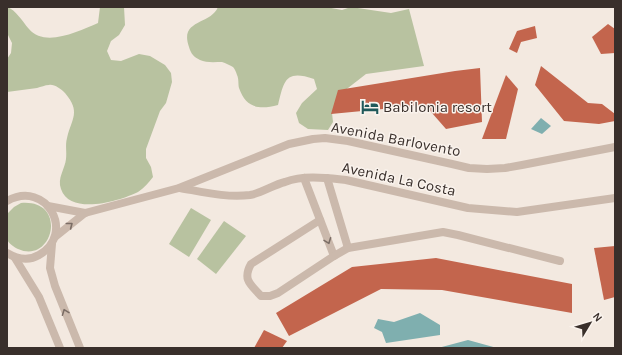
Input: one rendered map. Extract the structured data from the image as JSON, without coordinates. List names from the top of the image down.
{
  "streets": {
    "street": ["Avenida Barlovento", "Avenida La Costa"]
  },
  "crossings": [
    ["Avenida Barlovento", "Avenida La Costa"]
  ],
  "places": {
    "hotel": ["Babilonia resort"]
  },
  "north": "top right"
}
